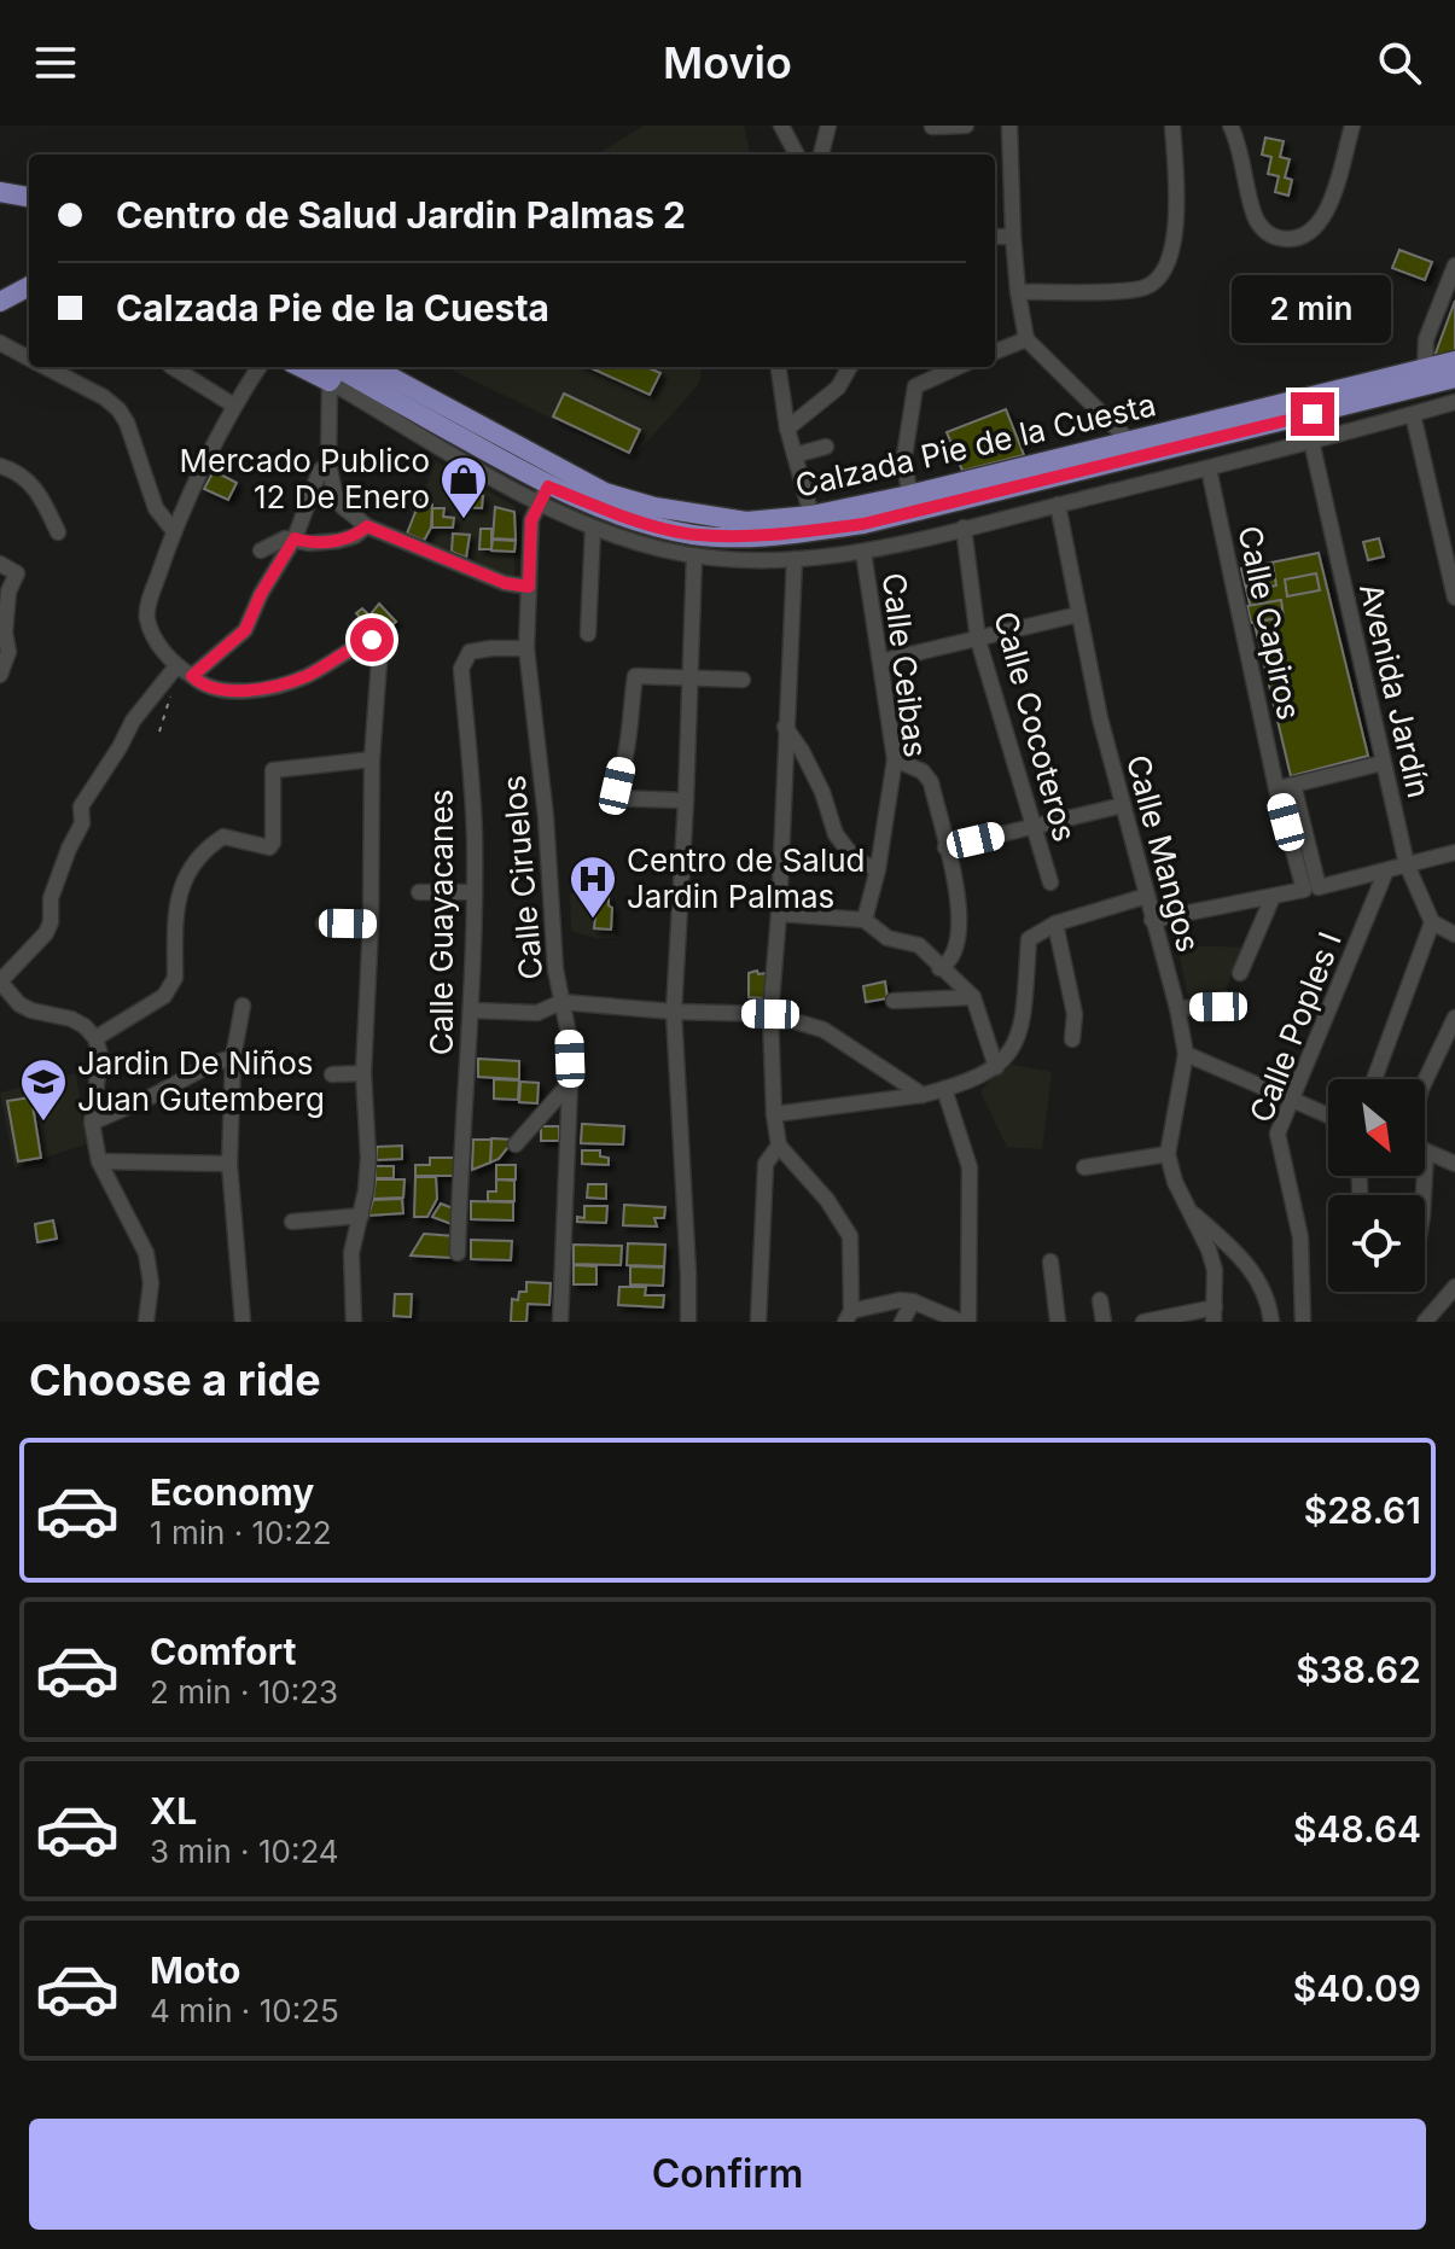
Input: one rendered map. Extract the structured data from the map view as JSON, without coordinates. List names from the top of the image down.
{
  "streets": {
    "main road": ["Calzada Pie de la Cuesta"],
    "street": [
      "Calle Capiros",
      "Calle Ceibas",
      "Avenida Jardín",
      "Calle Cocoteros",
      "Calle Mangos",
      "Calle Ciruelos",
      "Calle Guayacanes",
      "Calle Poples I"
    ]
  },
  "crossings": [
    ["Calzada Pie de la Cuesta", "Calle Ciruelos"],
    ["Calle Ciruelos", "Calle Guayacanes"]
  ],
  "places": {
    "shop": ["Mercado Publico 12 De Enero"],
    "hospital": ["Centro de Salud Jardin Palmas"],
    "school or university": ["Jardin De Niños Juan Gutemberg"]
  },
  "north": "bottom right",
  "page": {
    "header": "Movio",
    "banner": ["Centro de Salud Jardin Palmas 2", "Calzada Pie de la Cuesta"],
    "bubble": "2 min",
    "heading": "Choose a ride",
    "list": [
      {
        "name": "Economy",
        "note": "1 min · 10:22",
        "value": "$28.61"
      },
      {
        "name": "Comfort",
        "note": "2 min · 10:23",
        "value": "$38.62"
      },
      {
        "name": "XL",
        "note": "3 min · 10:24",
        "value": "$48.64"
      },
      {
        "name": "Moto",
        "note": "4 min · 10:25",
        "value": "$40.09"
      }
    ],
    "buttons": "Confirm"
  }
}
